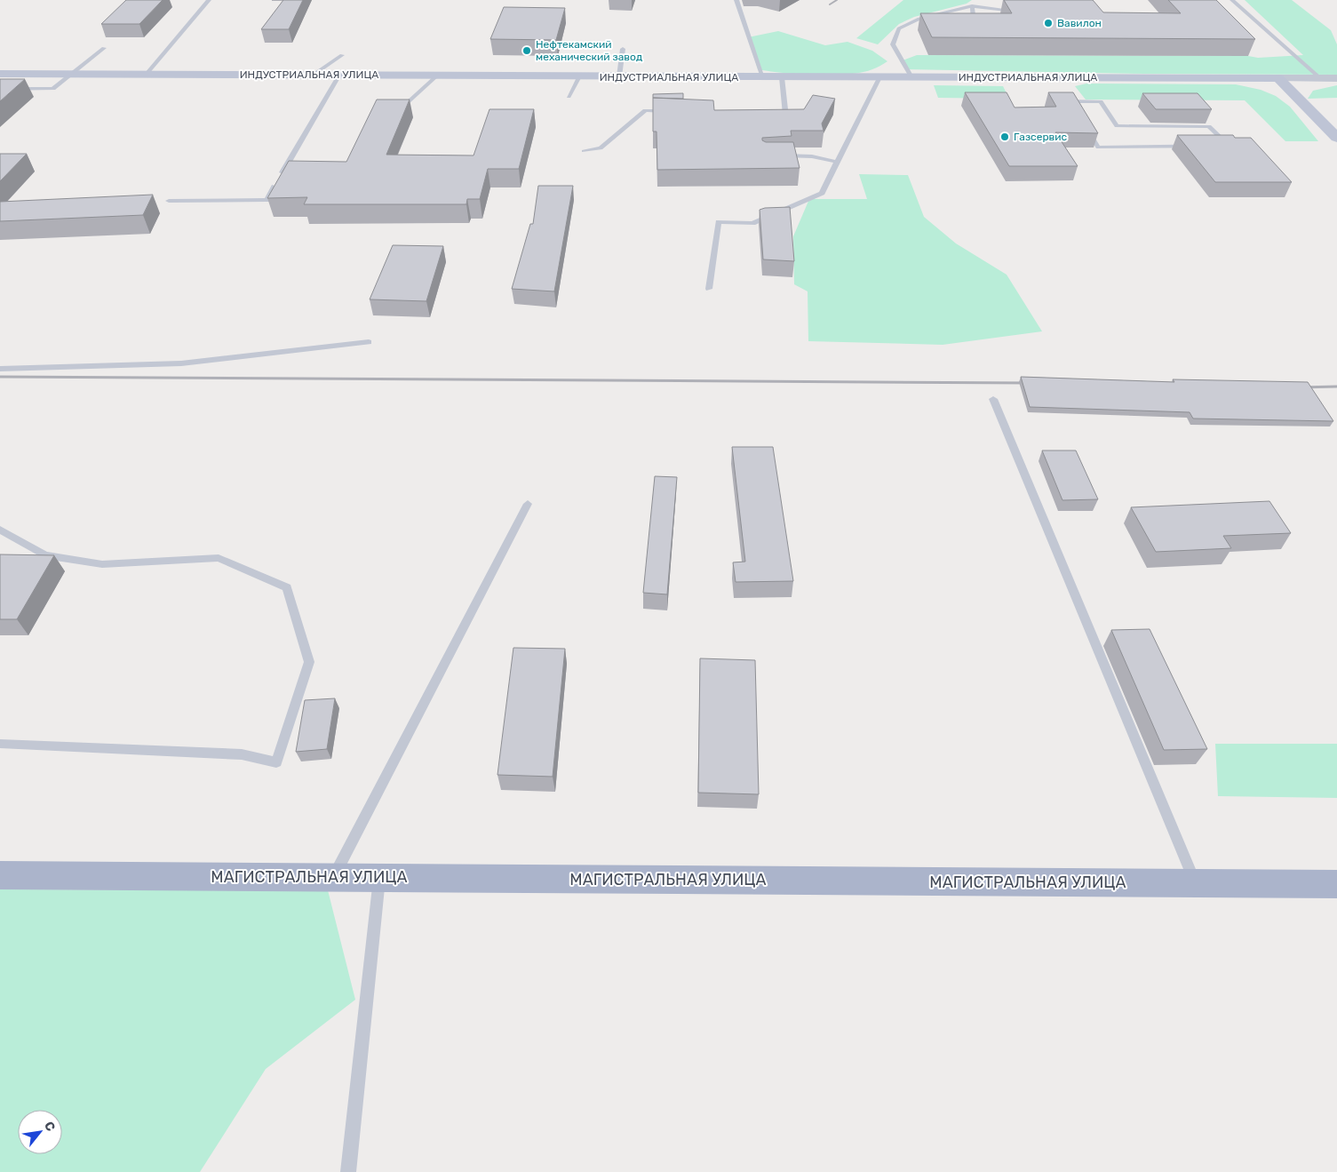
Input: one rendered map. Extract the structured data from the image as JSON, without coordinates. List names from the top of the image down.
{
  "streets": {
    "main road": ["ИНДУСТРИАЛЬНАЯ УЛИЦА", "МАГИСТРАЛЬНАЯ УЛИЦА"]
  },
  "places": ["Вавилон", "Нефтекамский механический завод", "Газсервис"],
  "north": "top right"
}
